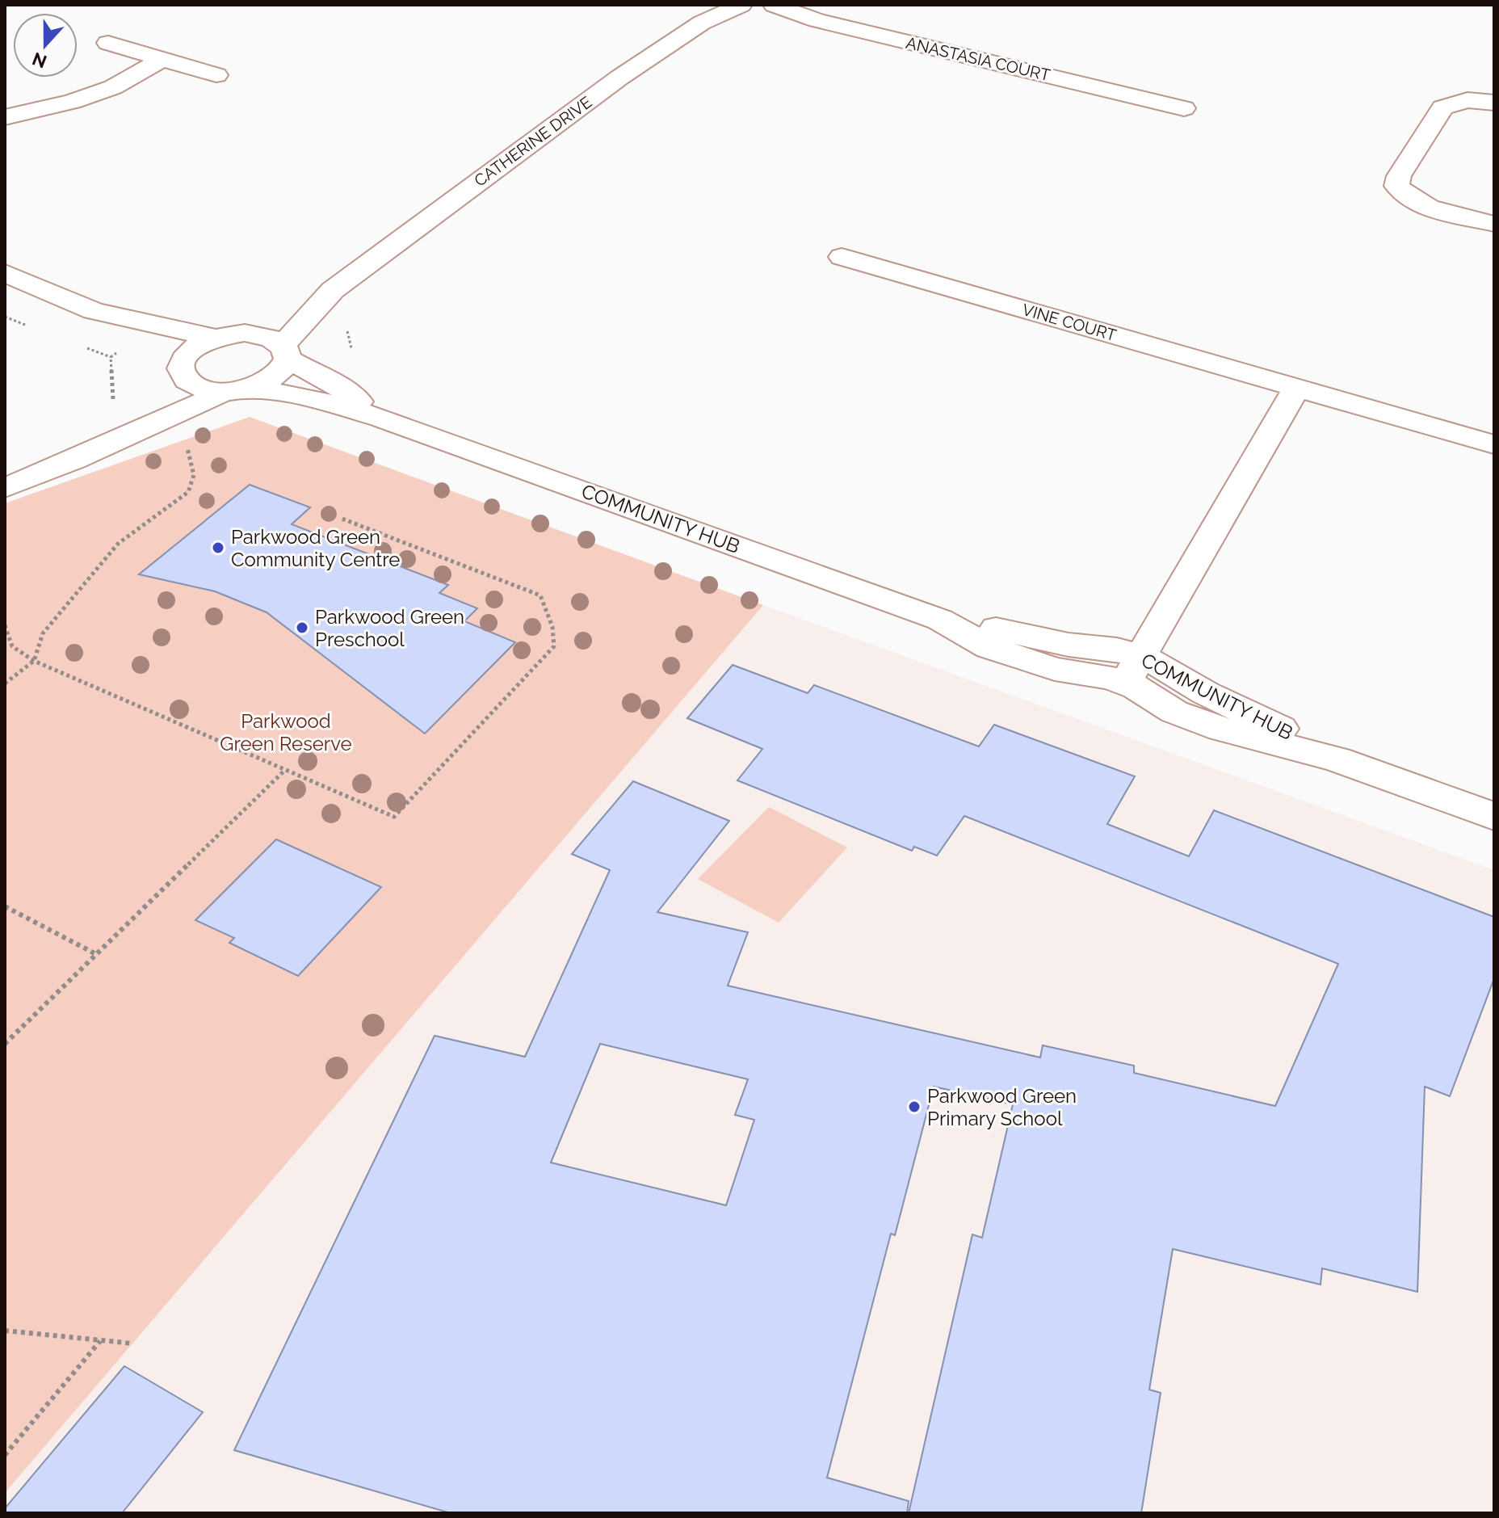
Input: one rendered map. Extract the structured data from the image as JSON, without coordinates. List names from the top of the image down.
{
  "streets": {
    "street": [
      "ANASTASIA COURT",
      "CATHERINE DRIVE",
      "VINE COURT",
      "COMMUNITY HUB"
    ]
  },
  "crossings": [
    ["CATHERINE DRIVE", "COMMUNITY HUB"]
  ],
  "parks": ["Parkwood Green Reserve"],
  "places": ["Parkwood Green Community Centre", "Parkwood Green Preschool", "Parkwood Green Primary School"],
  "north": "bottom"
}
